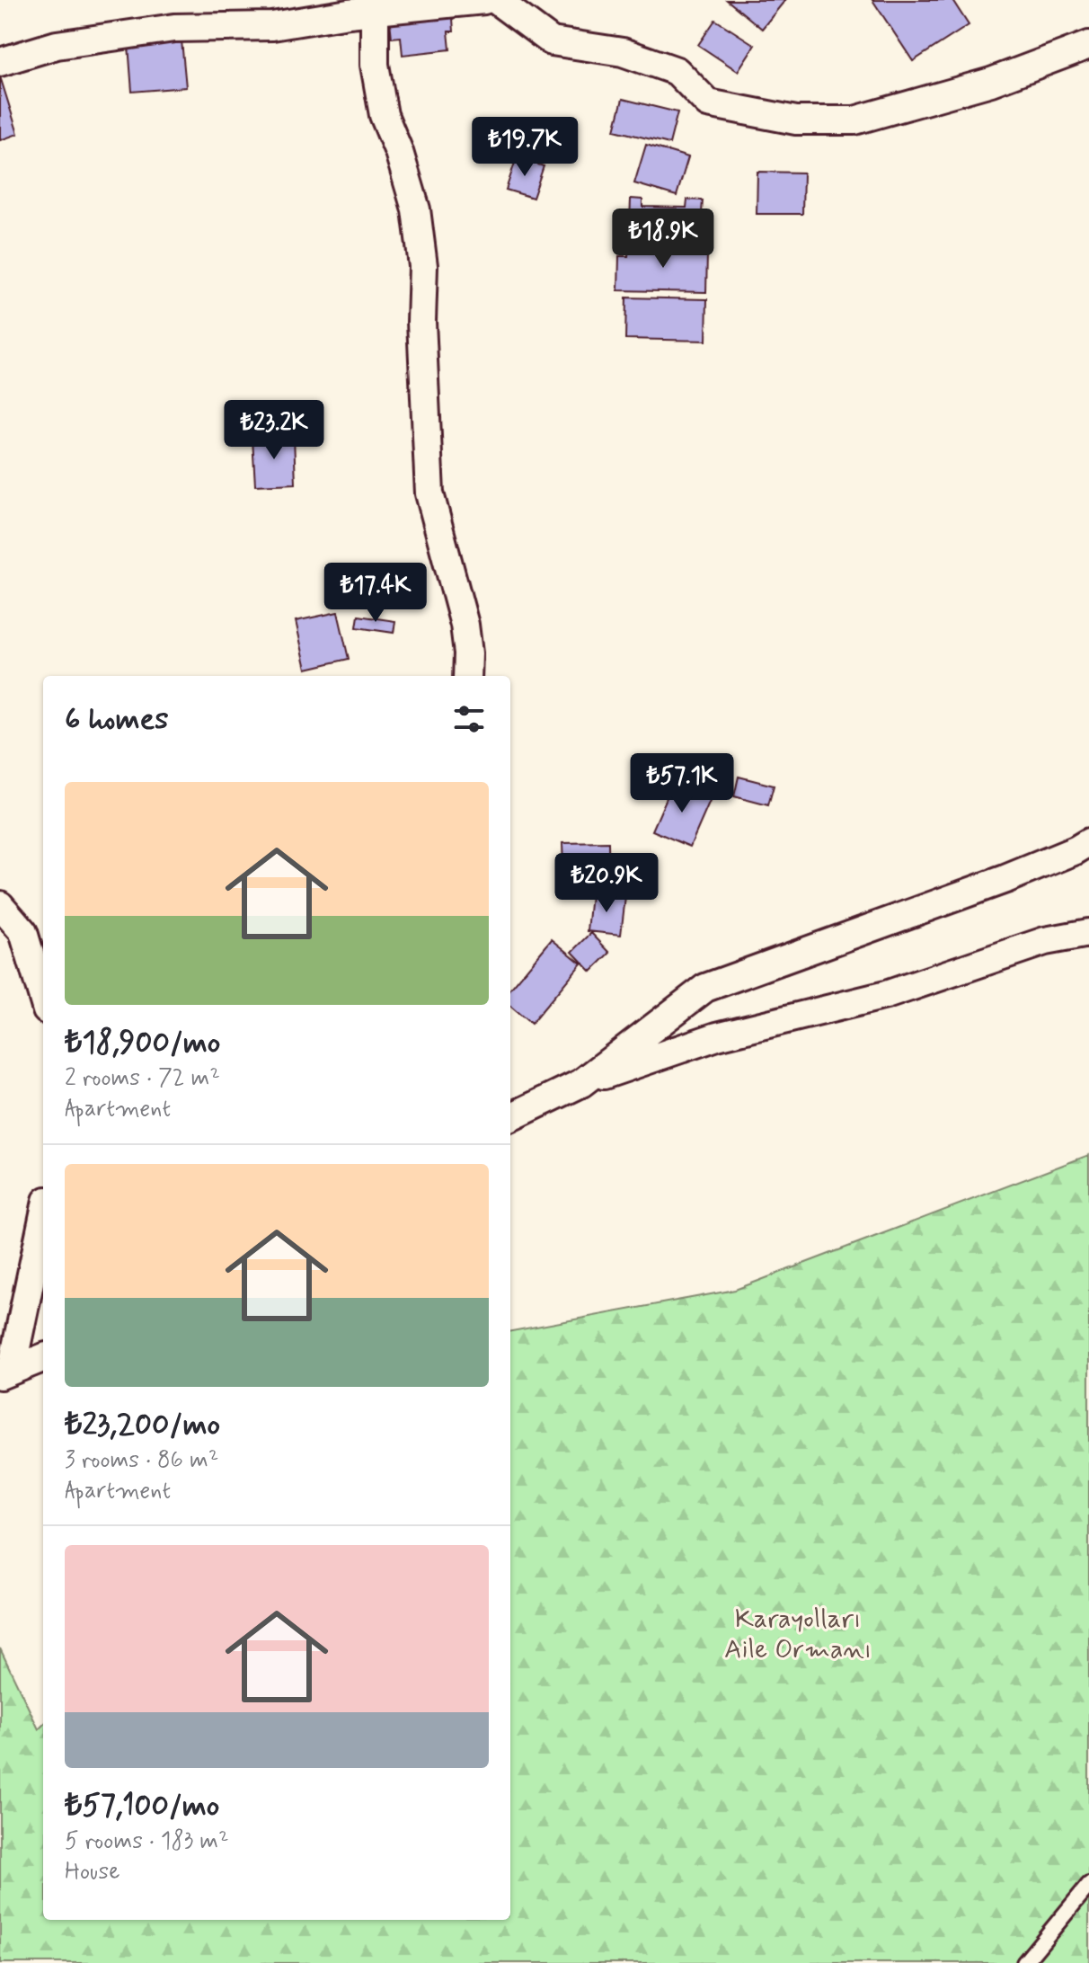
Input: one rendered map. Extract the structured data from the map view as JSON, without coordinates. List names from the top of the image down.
{
  "parks": ["Karayolları Aile Ormanı"],
  "page": {
    "price": [
      "₺19.7K",
      "₺18.9K",
      "₺23.2K",
      "₺17.4K",
      "₺57.1K",
      "₺20.9K"
    ],
    "heading": "6 homes",
    "list": [
      {
        "name": "₺18,900/mo",
        "note": "2 rooms · 72 m² · Apartment"
      },
      {
        "name": "₺23,200/mo",
        "note": "3 rooms · 86 m² · Apartment"
      },
      {
        "name": "₺57,100/mo",
        "note": "5 rooms · 183 m² · House"
      }
    ]
  }
}
